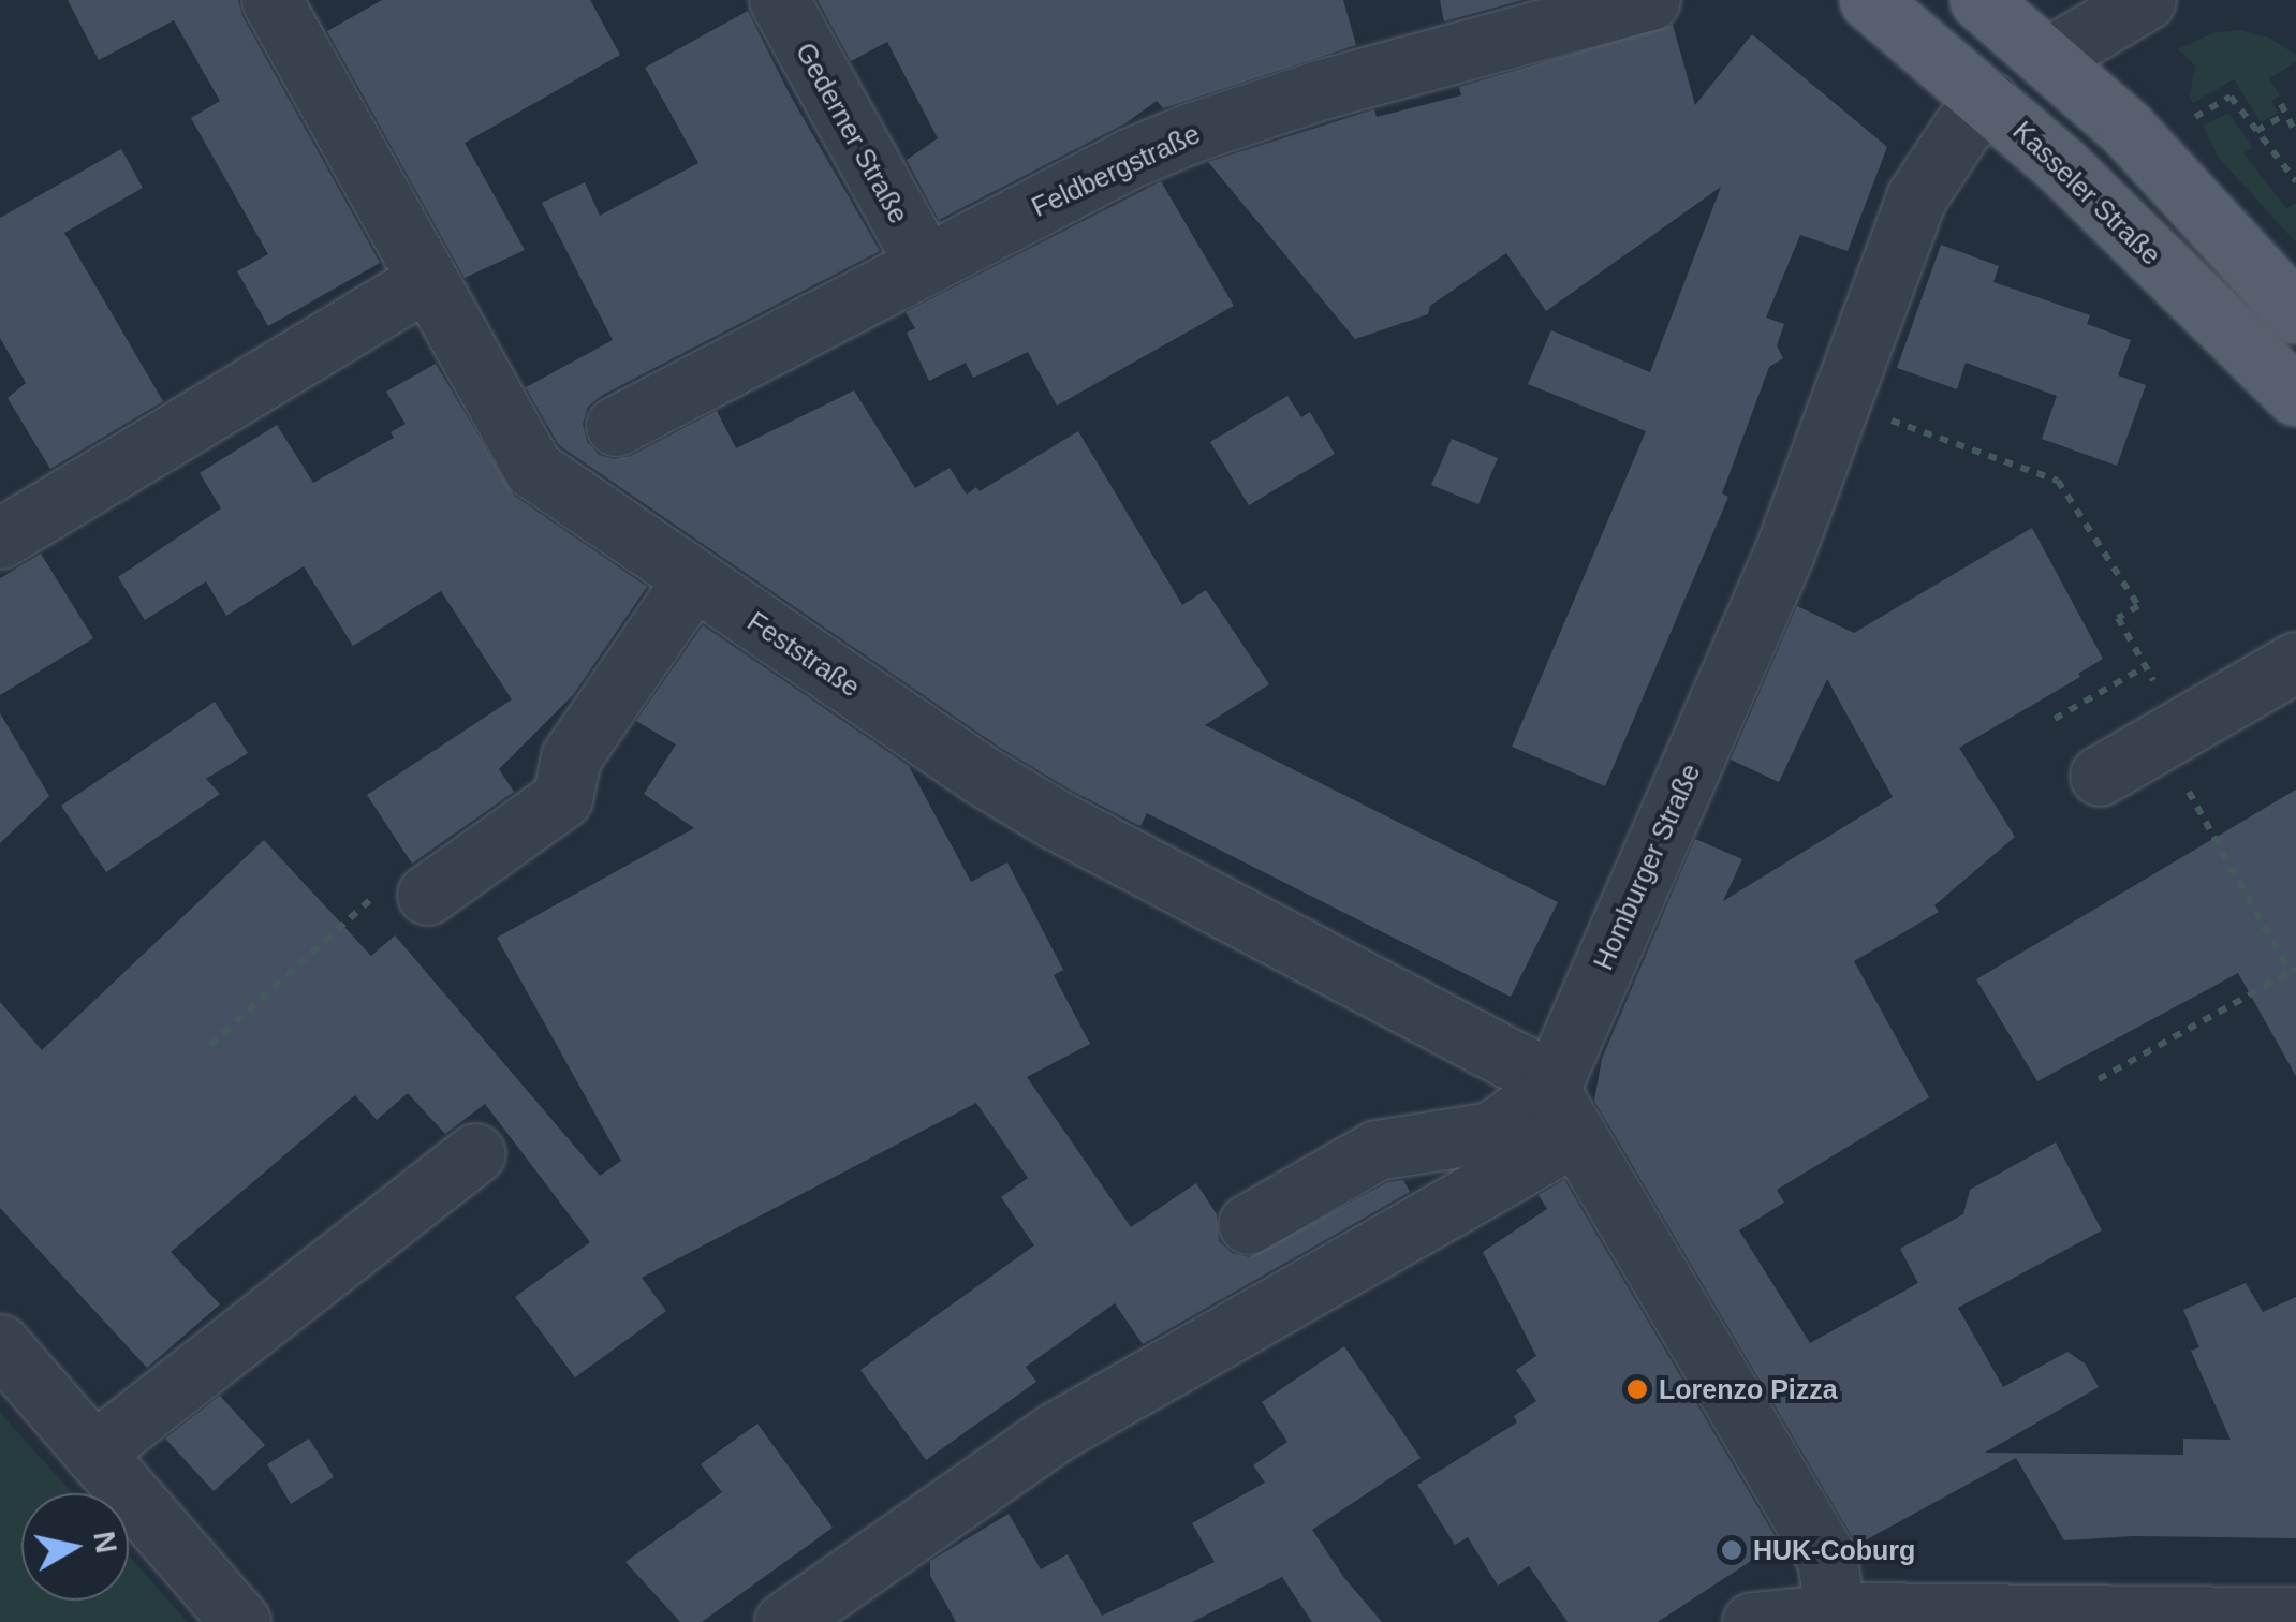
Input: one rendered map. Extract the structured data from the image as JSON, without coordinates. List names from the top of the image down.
{
  "streets": {
    "main road": ["Kasseler Straße"],
    "street": [
      "Gederner Straße",
      "Feldbergstraße",
      "Feststraße",
      "Homburger Straße"
    ]
  },
  "crossings": [
    ["Gederner Straße", "Feldbergstraße"],
    ["Kasseler Straße", "Homburger Straße"],
    ["Feststraße", "Homburger Straße"]
  ],
  "places": ["Lorenzo Pizza", "HUK-Coburg"],
  "north": "right"
}
